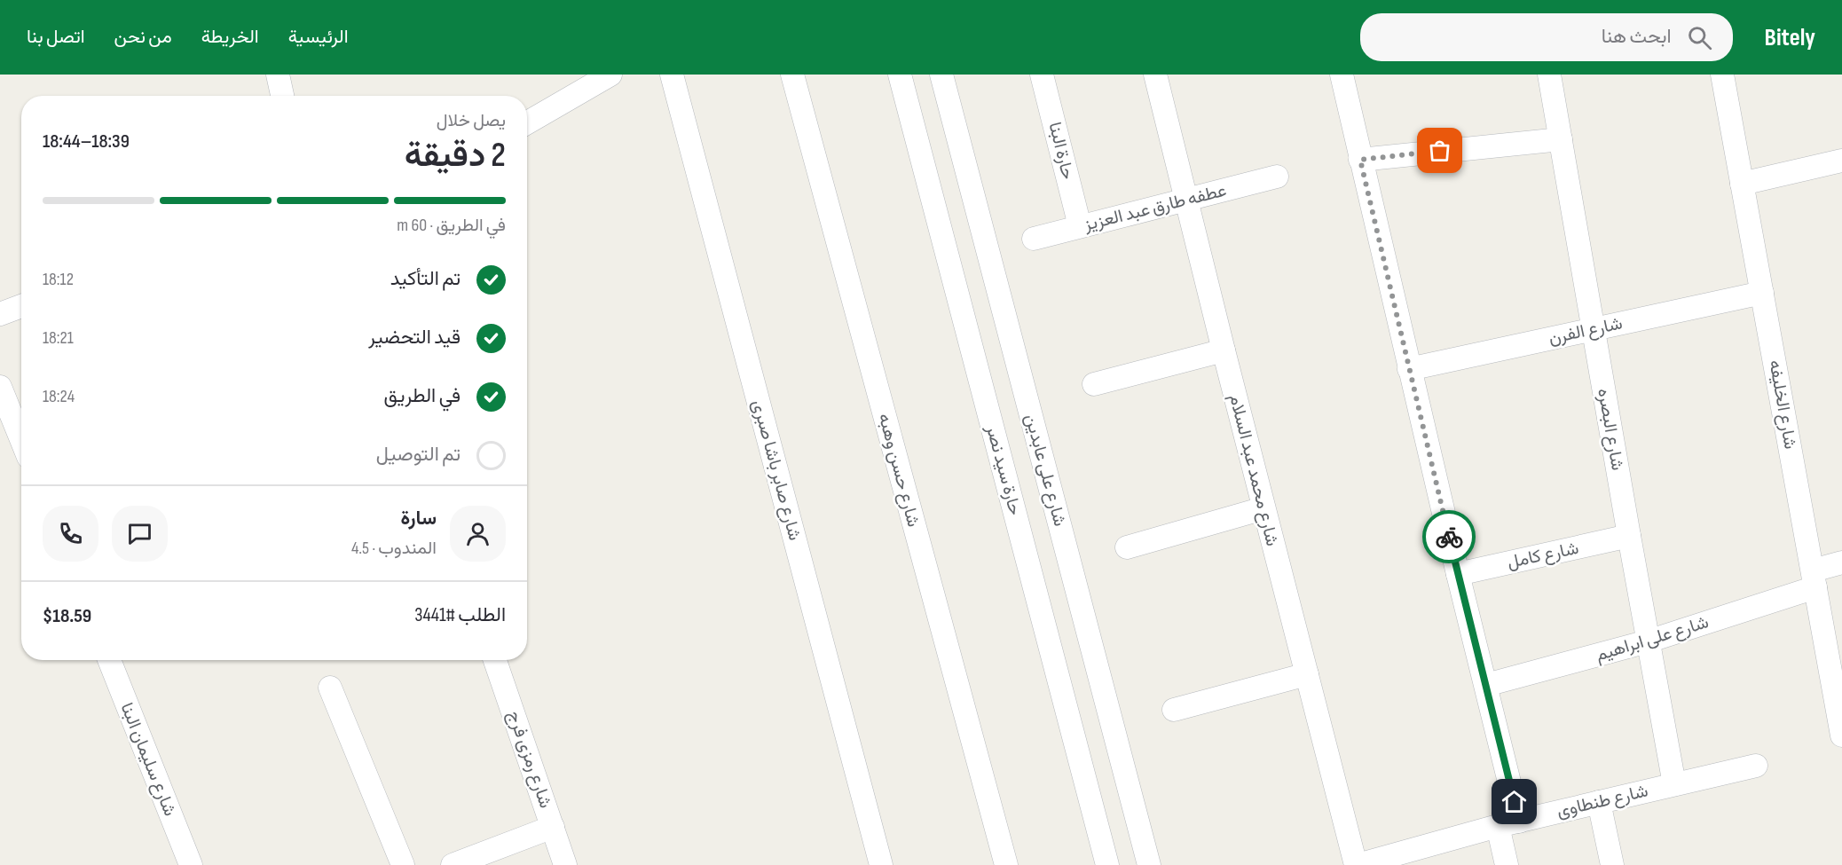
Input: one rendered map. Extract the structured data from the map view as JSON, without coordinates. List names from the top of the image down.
{
  "streets": {
    "street": [
      "حارة البنا",
      "عطفه طارق عبد العزيز",
      "شارع الفرن",
      "شارع الخليفه",
      "شارع البصره",
      "شارع صابر باشا صبرى",
      "شارع حسن وهبه",
      "حارة سيد نصر",
      "شارع على عابدين",
      "شارع محمد عبد السلام",
      "شارع كامل",
      "شارع على ابراهيم",
      "شارع سليمان البنا",
      "شارع رمزى فرج",
      "شارع طنطاوى"
    ]
  },
  "crossings": [
    ["حارة البنا", "عطفه طارق عبد العزيز"],
    ["عطفه طارق عبد العزيز", "شارع محمد عبد السلام"],
    ["شارع الفرن", "شارع الخليفه"],
    ["شارع الفرن", "شارع البصره"],
    ["شارع الخليفه", "شارع على ابراهيم"],
    ["شارع البصره", "شارع كامل"],
    ["شارع البصره", "شارع على ابراهيم"],
    ["شارع البصره", "شارع طنطاوى"],
    ["شارع محمد عبد السلام", "شارع طنطاوى"]
  ],
  "page": {
    "header": "Bitely",
    "search": "ابحث هنا",
    "nav": [
      "الرئيسية",
      "الخريطة",
      "من نحن",
      "اتصل بنا"
    ],
    "heading": ["2 دقيقة", "يصل خلال", "18:39–18:44"],
    "panel": [
      "سارة",
      "المندوب · 4.5",
      "الطلب #3441",
      "$18.59"
    ],
    "bar": "في الطريق · 60 m",
    "list": [
      ["تم التأكيد", "18:12"],
      ["قيد التحضير", "18:21"],
      ["في الطريق", "18:24"],
      "تم التوصيل"
    ]
  }
}
